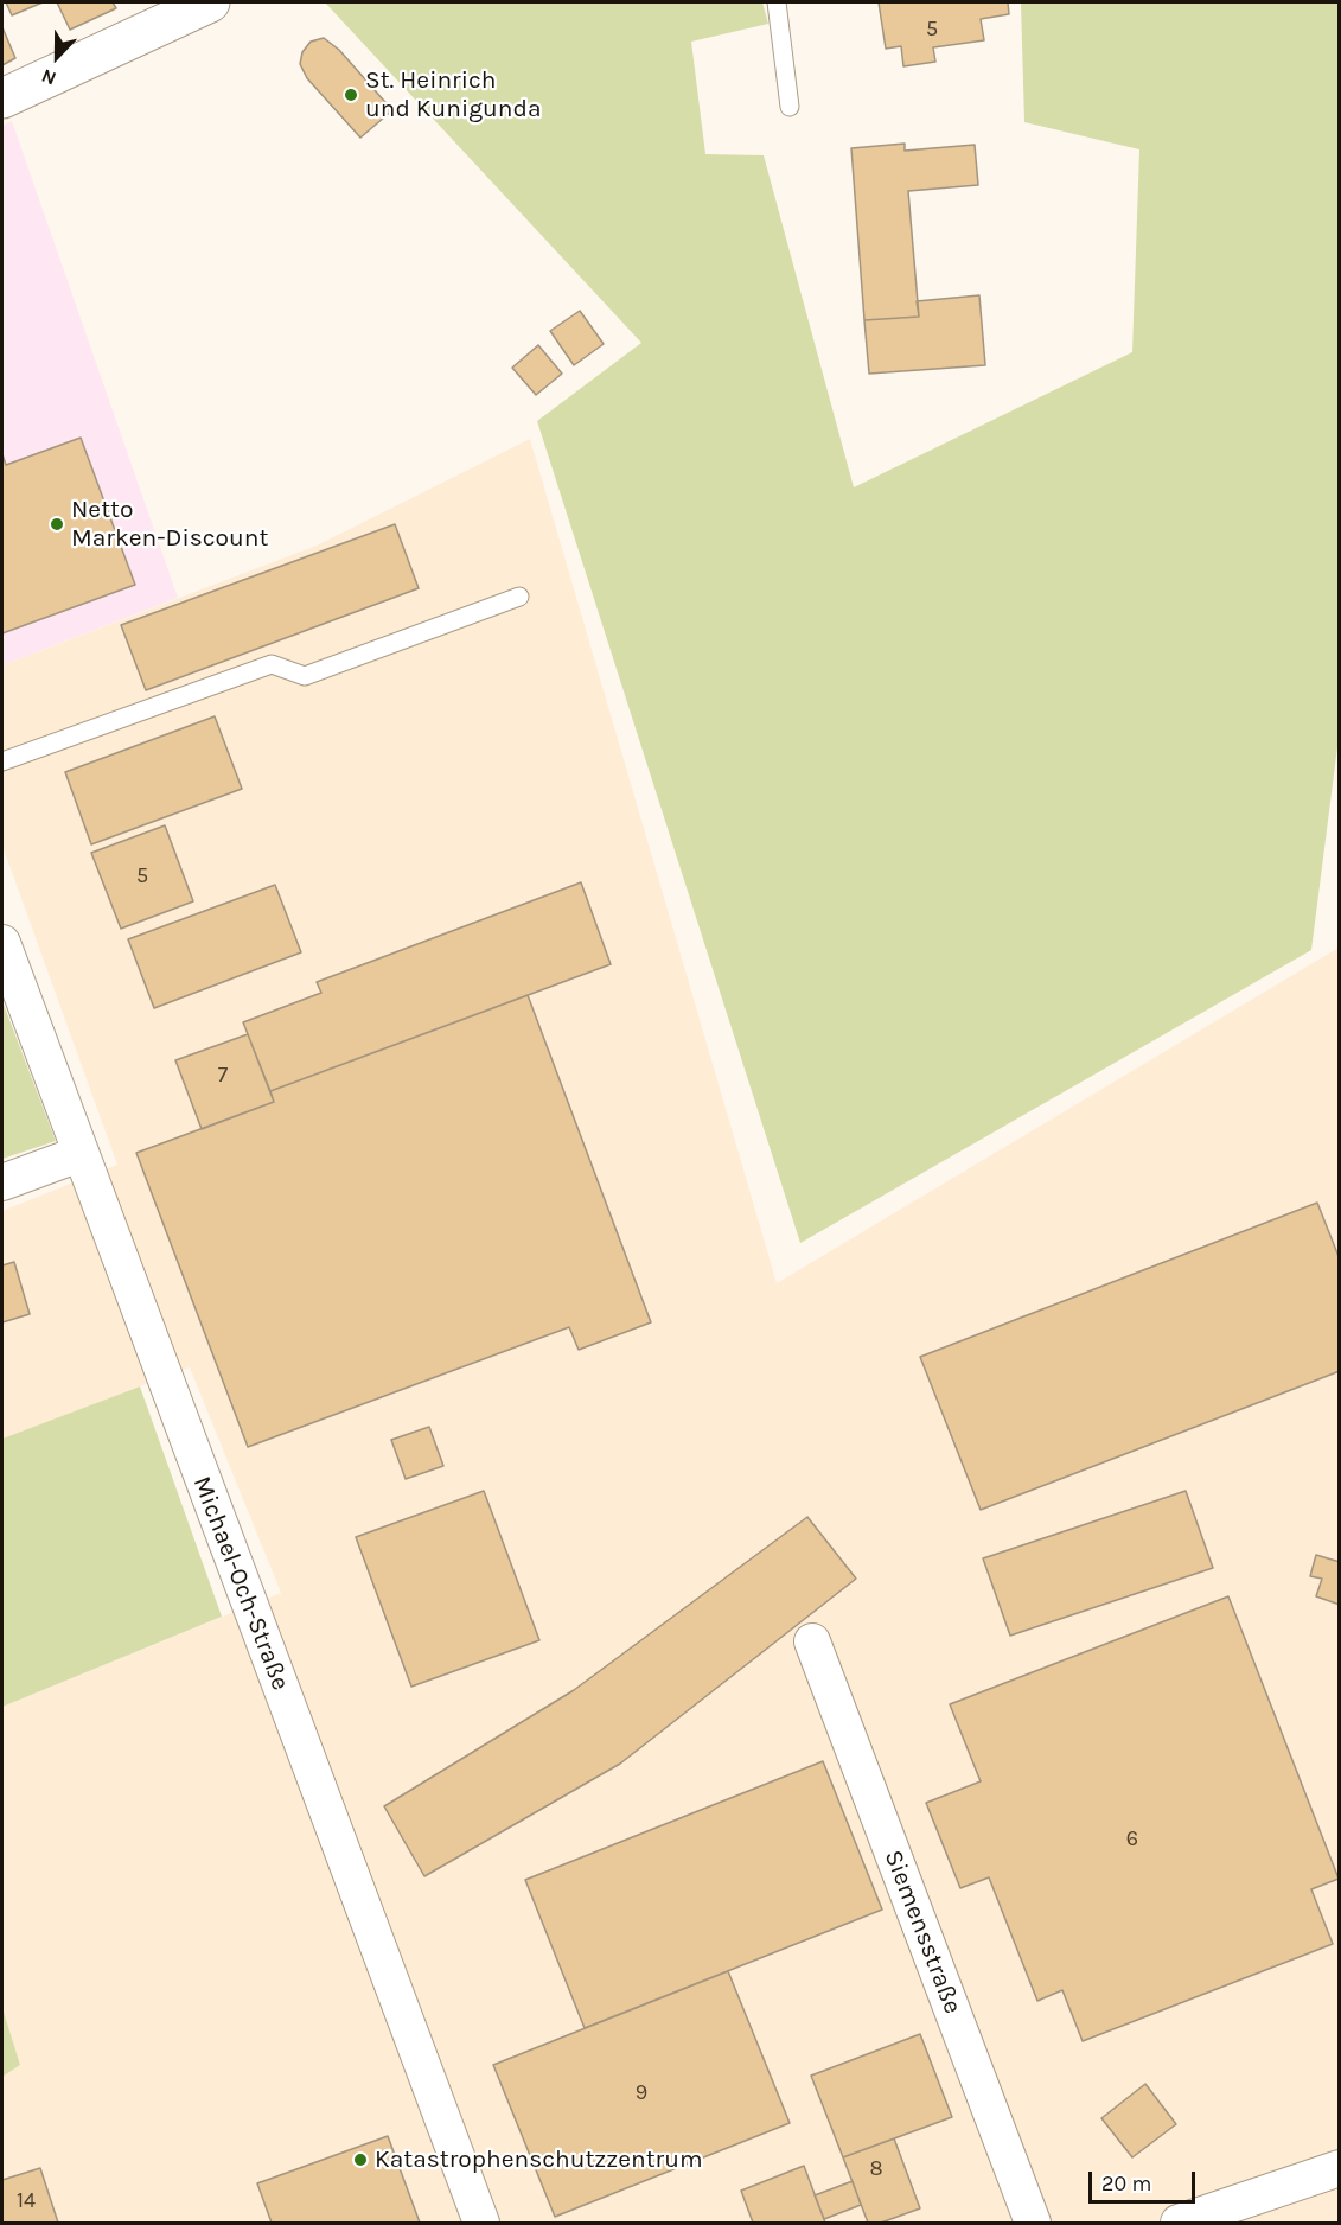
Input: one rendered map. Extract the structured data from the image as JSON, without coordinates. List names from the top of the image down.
{
  "streets": {
    "street": ["Michael-Och-Straße", "Siemensstraße"]
  },
  "places": ["St. Heinrich und Kunigunda", "Netto Marken-Discount", "Katastrophenschutzzentrum"],
  "house_numbers": [
    "5",
    "5",
    "7",
    "6",
    "9",
    "8",
    "14"
  ],
  "scale_bar": "20 m",
  "north": "bottom"
}
